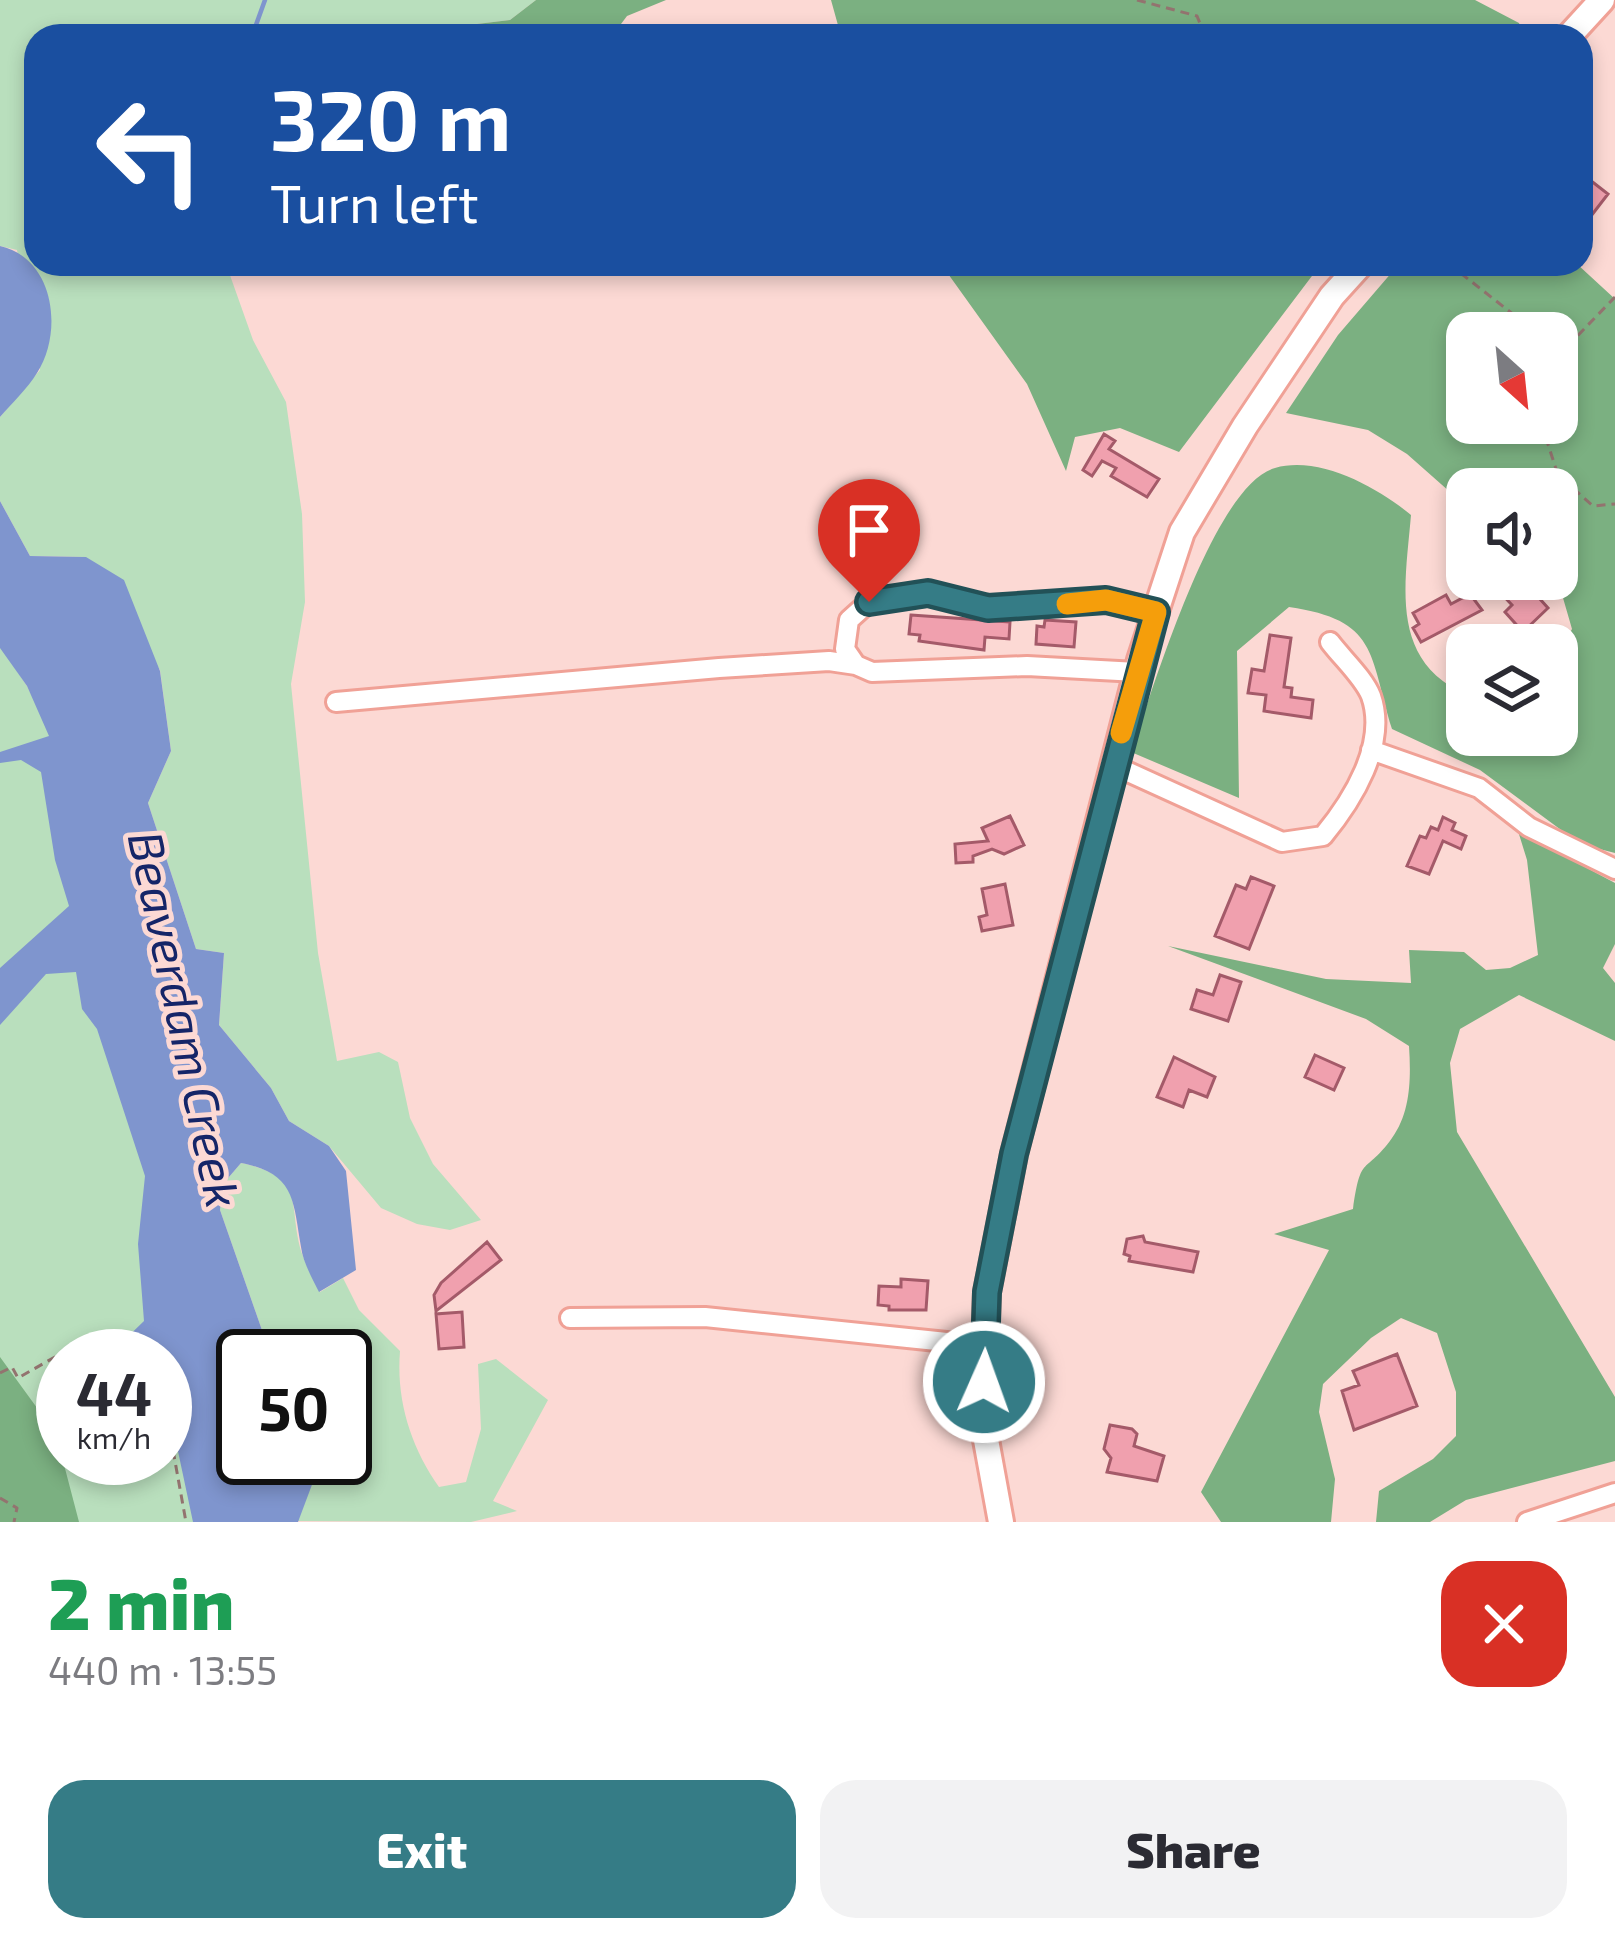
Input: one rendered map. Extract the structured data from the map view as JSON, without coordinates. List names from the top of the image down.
{
  "water": ["Beaverdam Creek"],
  "north": "bottom right",
  "page": {
    "turn": ["320 m", "Turn left"],
    "speed": "44 km/h",
    "limit": "50",
    "heading": ["2 min", "440 m · 13:55"],
    "buttons": ["Exit", "Share"]
  }
}
